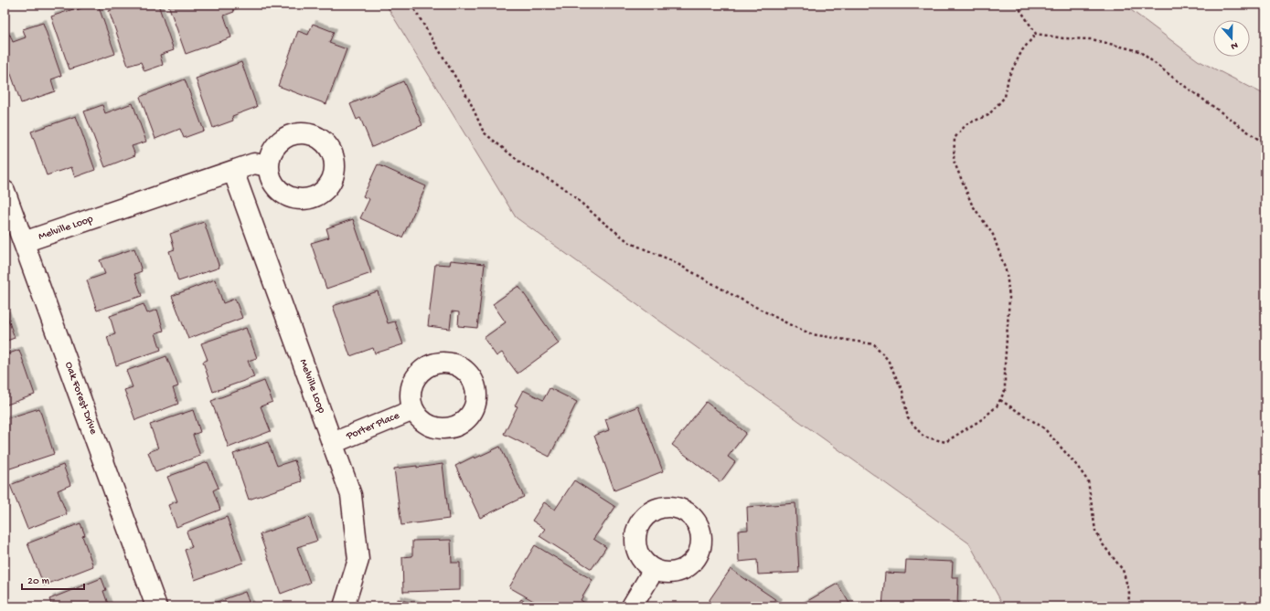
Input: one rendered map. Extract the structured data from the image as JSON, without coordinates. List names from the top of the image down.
{
  "streets": {
    "street": ["Melville Loop", "Oak Forest Drive", "Porter Place"]
  },
  "crossings": [
    ["Melville Loop", "Oak Forest Drive"],
    ["Melville Loop", "Porter Place"]
  ],
  "scale_bar": "20 m",
  "north": "bottom"
}
